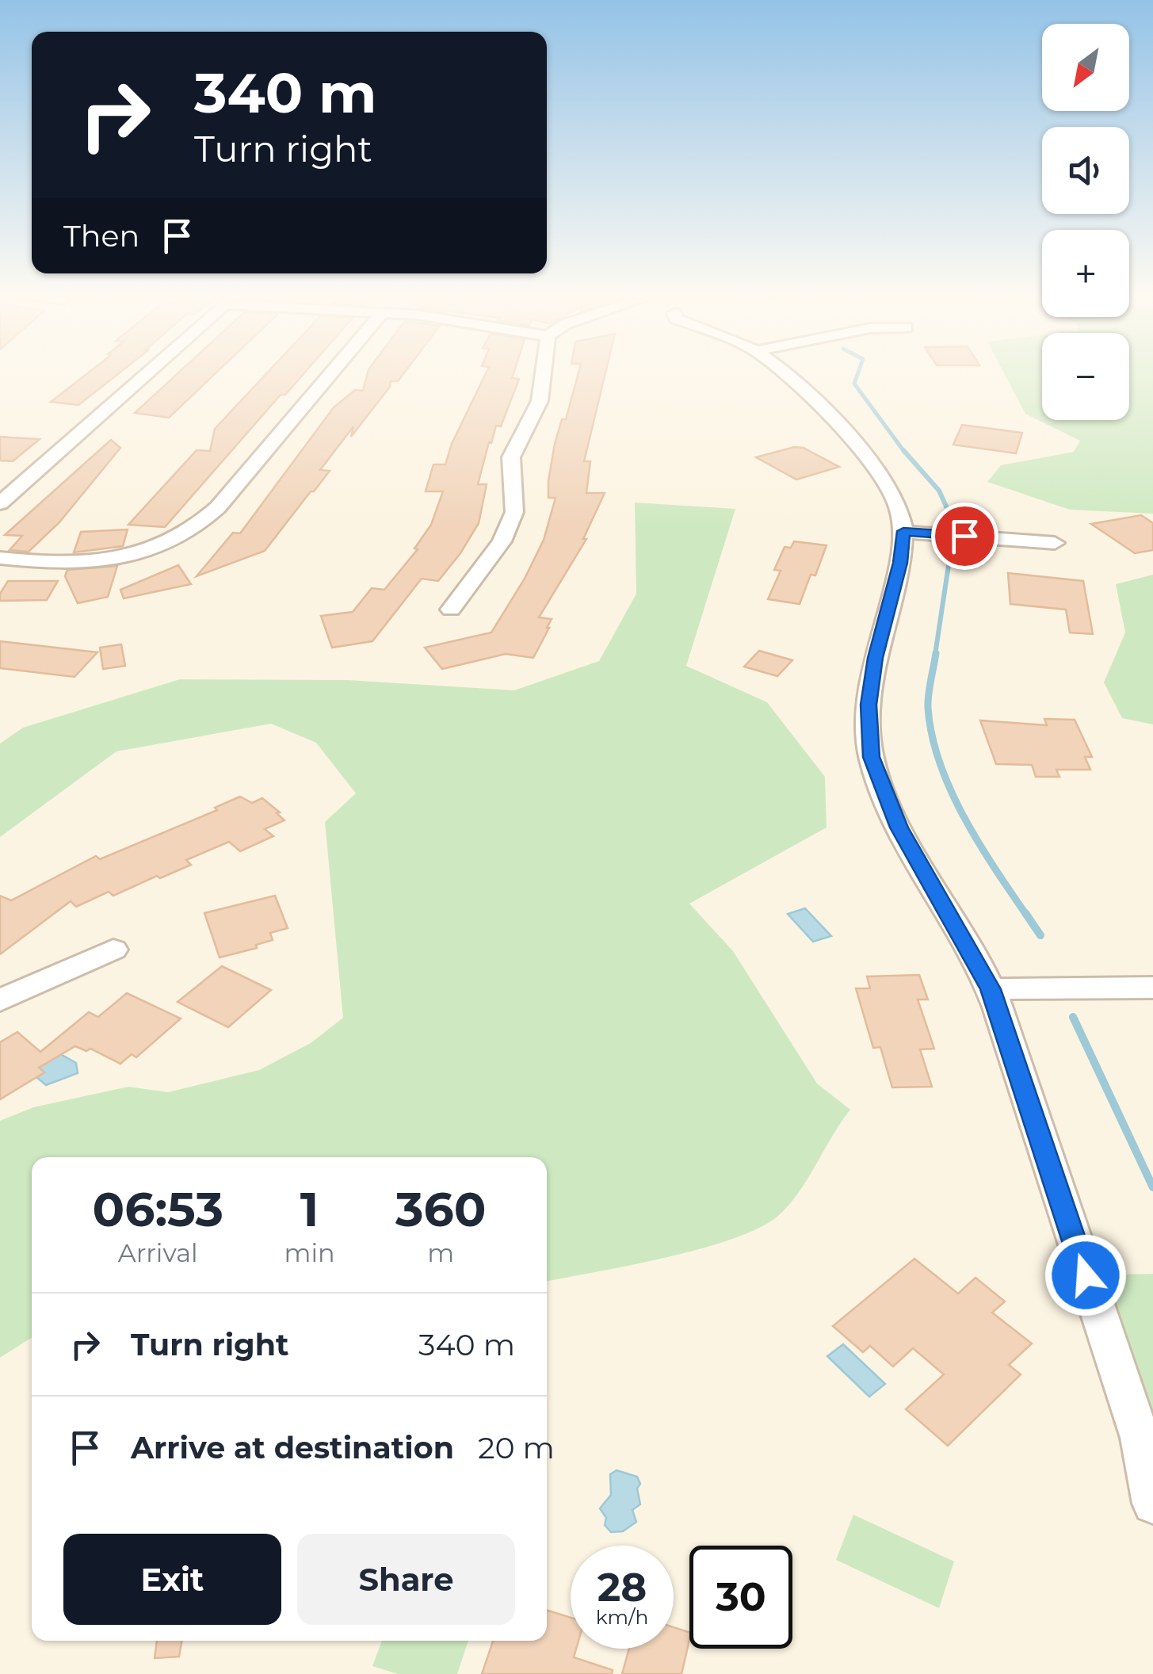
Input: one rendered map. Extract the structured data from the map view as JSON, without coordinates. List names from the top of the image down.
{
  "north": "bottom left",
  "page": {
    "map_buttons": ["+", "−"],
    "turn": ["340 m", "Turn right"],
    "then": "Then",
    "eta": [
      "06:53",
      "Arrival",
      "1",
      "min",
      "360",
      "m"
    ],
    "list": [
      {
        "name": "Turn right",
        "value": "340 m"
      },
      {
        "name": "Arrive at destination",
        "value": "20 m"
      }
    ],
    "buttons": ["Exit", "Share"],
    "speed": "28 km/h",
    "limit": "30"
  }
}
